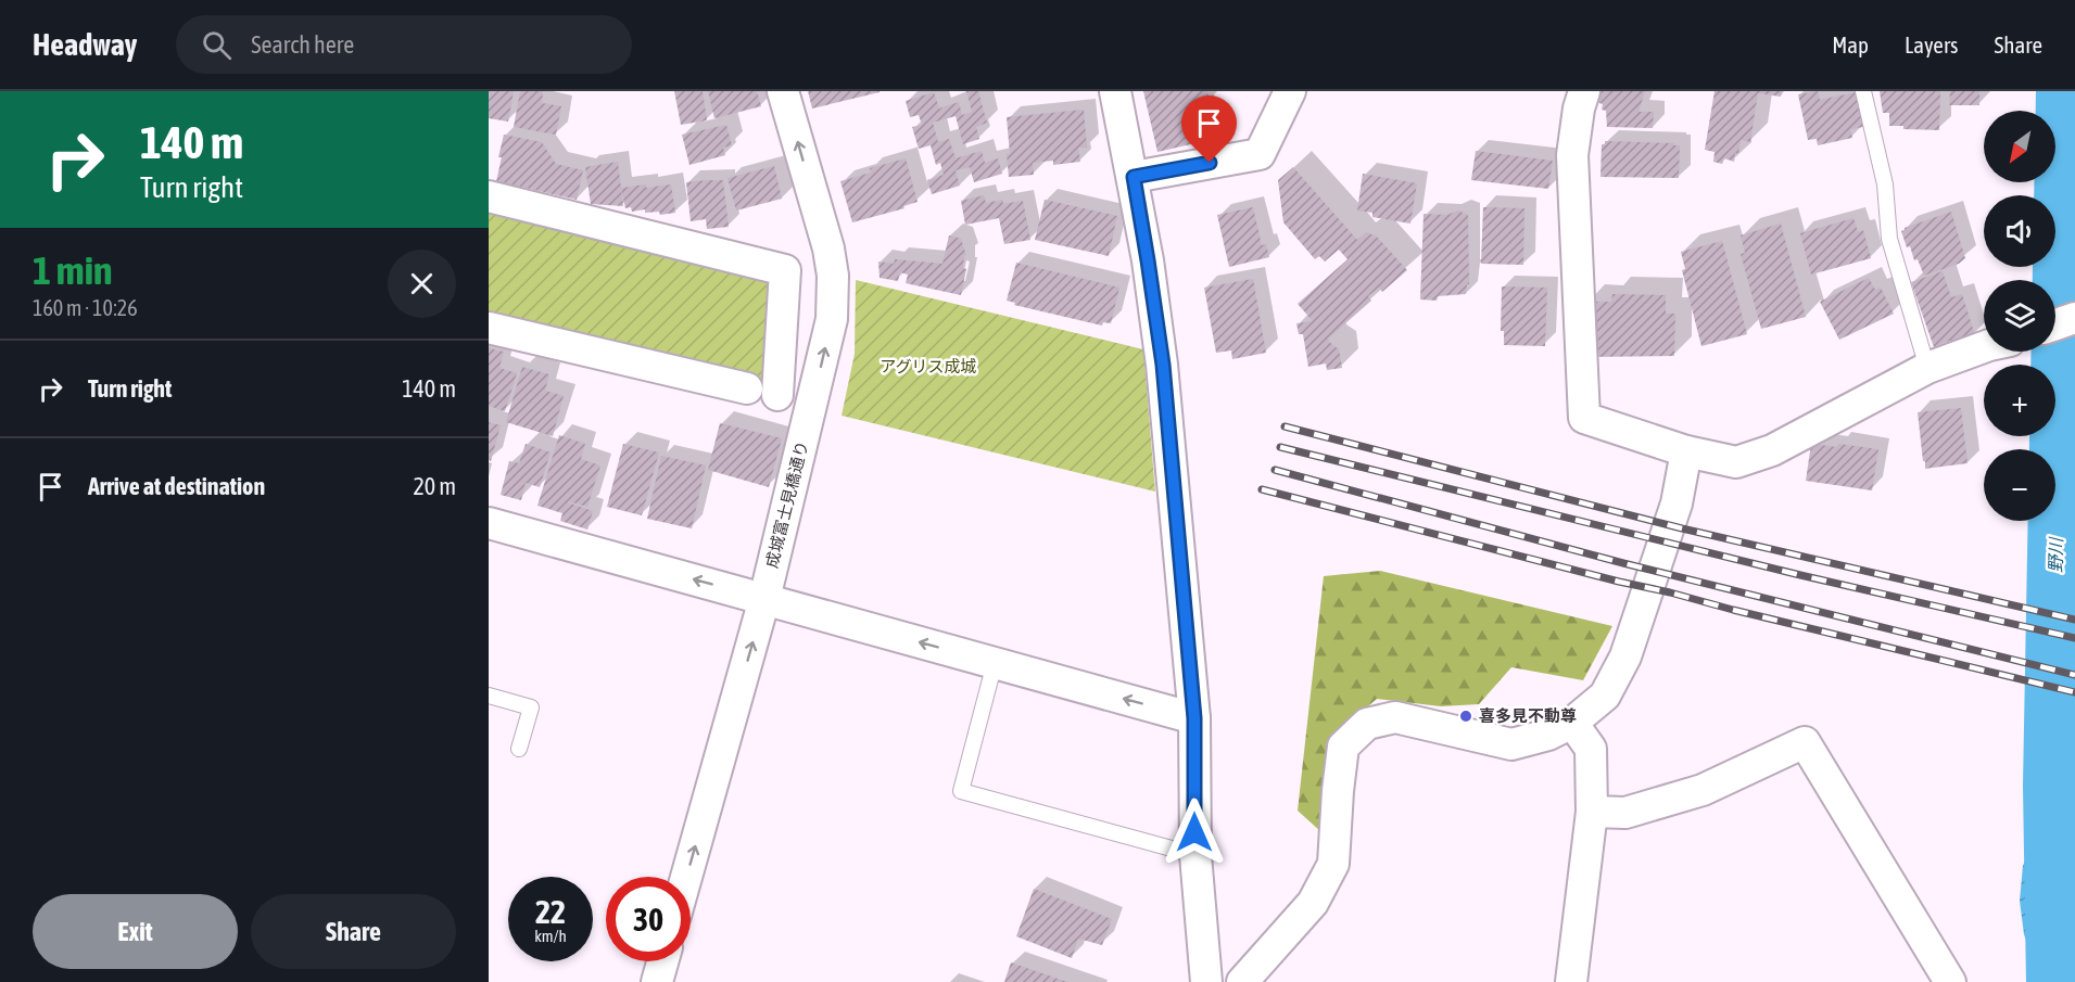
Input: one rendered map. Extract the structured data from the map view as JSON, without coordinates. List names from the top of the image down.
{
  "streets": {
    "street": ["成城富士見橋通り"]
  },
  "one_way": ["成城富士見橋通り"],
  "water": ["野川"],
  "parks": ["アグリス成城"],
  "places": ["喜多見不動尊"],
  "north": "bottom left",
  "page": {
    "header": "Headway",
    "search": "Search here",
    "nav": ["Map", "Layers", "Share"],
    "turn": ["140 m", "Turn right"],
    "map_buttons": ["+", "−"],
    "heading": ["1 min", "160 m · 10:26"],
    "list": [
      {
        "name": "Turn right",
        "value": "140 m"
      },
      {
        "name": "Arrive at destination",
        "value": "20 m"
      }
    ],
    "speed": "22 km/h",
    "limit": "30",
    "buttons": ["Exit", "Share"]
  }
}
